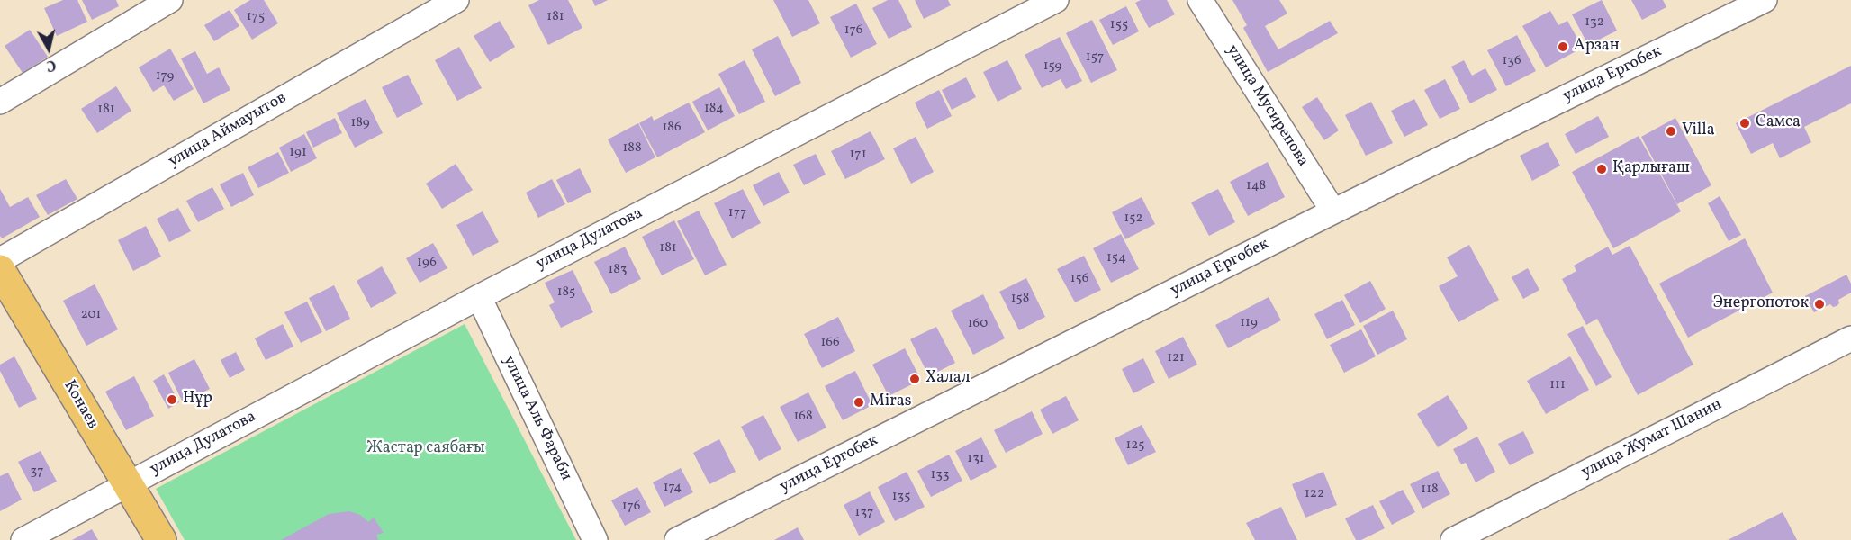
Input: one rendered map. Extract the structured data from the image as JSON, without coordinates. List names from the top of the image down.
{
  "streets": {
    "main road": ["Конаев"],
    "street": [
      "улица Ергобек",
      "улица Мусирепова",
      "улица Аймауытов",
      "улица Дулатова",
      "улица Аль Фараби",
      "улица Жумат Шанин"
    ]
  },
  "crossings": [
    ["улица Ергобек", "улица Мусирепова"],
    ["улица Аймауытов", "Конаев"],
    ["улица Дулатова", "Конаев"],
    ["улица Дулатова", "улица Аль Фараби"]
  ],
  "parks": ["Жастар саябағы"],
  "places": [
    "Арзан",
    "Самса",
    "Villa",
    "Қарлығаш",
    "Энергопоток",
    "Халал",
    "Нұр",
    "Miras"
  ],
  "house_numbers": [
    "175",
    "181",
    "132",
    "155",
    "176",
    "157",
    "136",
    "159",
    "179",
    "184",
    "181",
    "189",
    "186",
    "188",
    "191",
    "171",
    "148",
    "177",
    "152",
    "181",
    "154",
    "196",
    "183",
    "156",
    "185",
    "158",
    "201",
    "119",
    "160",
    "166",
    "121",
    "111",
    "168",
    "125",
    "131",
    "37",
    "133",
    "174",
    "118",
    "122",
    "135",
    "176",
    "137"
  ],
  "north": "bottom"
}
